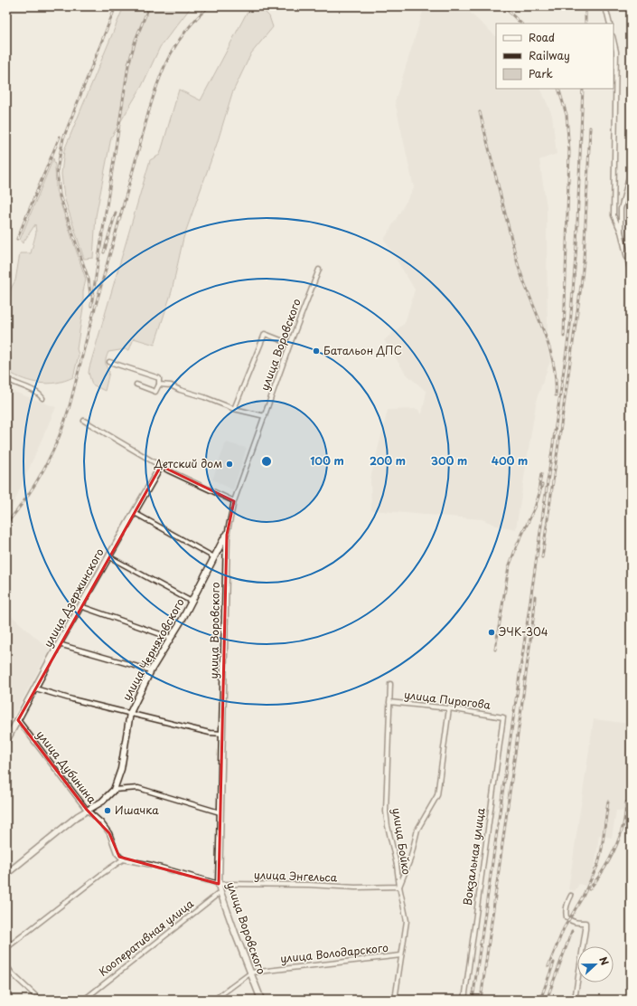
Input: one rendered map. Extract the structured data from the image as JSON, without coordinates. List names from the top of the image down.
{
  "streets": {
    "street": [
      "улица Воровского",
      "улица Дзержинского",
      "улица Черняховского",
      "улица Пирогова",
      "улица Дубинина",
      "улица Бойко",
      "Вокзальная улица",
      "улица Энгельса",
      "Кооперативная улица",
      "улица Володарского"
    ]
  },
  "crossings": [
    ["улица Воровского", "улица Черняховского"],
    ["улица Воровского", "улица Энгельса"],
    ["улица Воровского", "Кооперативная улица"],
    ["улица Воровского", "улица Володарского"],
    ["улица Дзержинского", "улица Дубинина"],
    ["улица Черняховского", "улица Дубинина"],
    ["улица Пирогова", "улица Бойко"],
    ["улица Пирогова", "Вокзальная улица"],
    ["улица Дубинина", "улица Энгельса"],
    ["улица Бойко", "улица Энгельса"],
    ["улица Бойко", "улица Володарского"]
  ],
  "places": [
    "Батальон ДПС",
    "Детский дом",
    "ЭЧК-304",
    "Ишачка"
  ],
  "legend": ["Road", "Railway", "Park"],
  "north": "right",
  "rings": [
    "100 m",
    "200 m",
    "300 m",
    "400 m"
  ]
}
